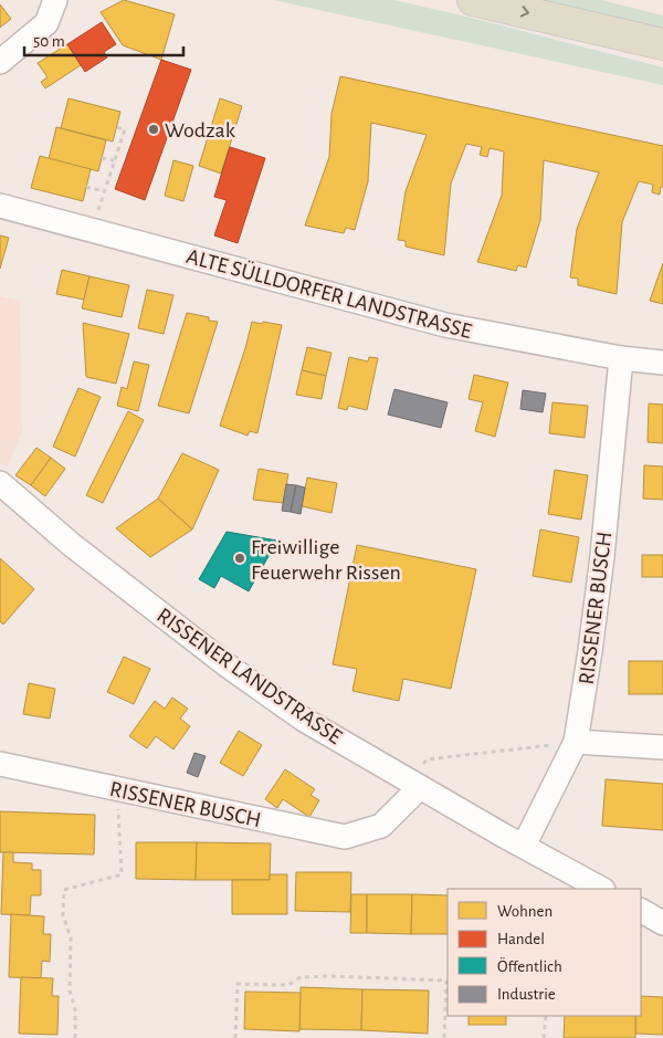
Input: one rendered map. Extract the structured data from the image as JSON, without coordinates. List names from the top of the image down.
{
  "streets": {
    "street": ["ALTE SÜLLDORFER LANDSTRASSE", "RISSENER BUSCH", "RISSENER LANDSTRASSE"]
  },
  "crossings": [
    ["ALTE SÜLLDORFER LANDSTRASSE", "RISSENER BUSCH"],
    ["RISSENER BUSCH", "RISSENER LANDSTRASSE"]
  ],
  "places": ["Wodzak", "Freiwillige Feuerwehr Rissen"],
  "legend": [
    "Wohnen",
    "Handel",
    "Öffentlich",
    "Industrie"
  ],
  "scale_bar": "50 m"
}
